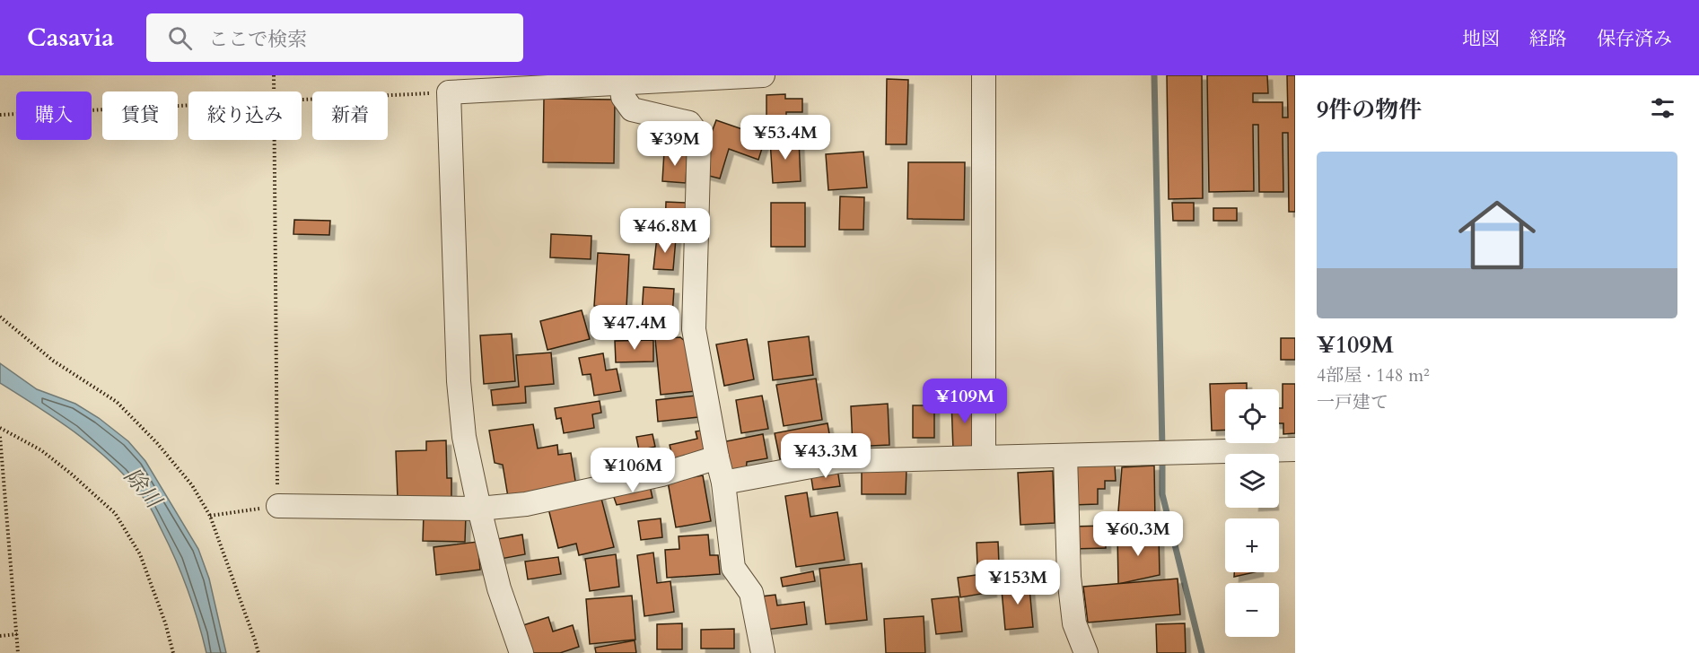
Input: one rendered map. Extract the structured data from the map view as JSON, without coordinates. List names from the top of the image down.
{
  "water": ["除川"],
  "page": {
    "header": "Casavia",
    "search": "ここで検索",
    "nav": ["地図", "経路", "保存済み"],
    "heading": "9件の物件",
    "chip": [
      "購入",
      "賃貸",
      "絞り込み",
      "新着"
    ],
    "price": [
      "¥53.4M",
      "¥39M",
      "¥46.8M",
      "¥47.4M",
      "¥109M",
      "¥43.3M",
      "¥106M",
      "¥60.3M",
      "¥153M"
    ],
    "list": [
      {
        "name": "¥109M",
        "note": "4部屋 · 148 m² · 一戸建て"
      }
    ],
    "map_buttons": ["+", "−"]
  }
}
